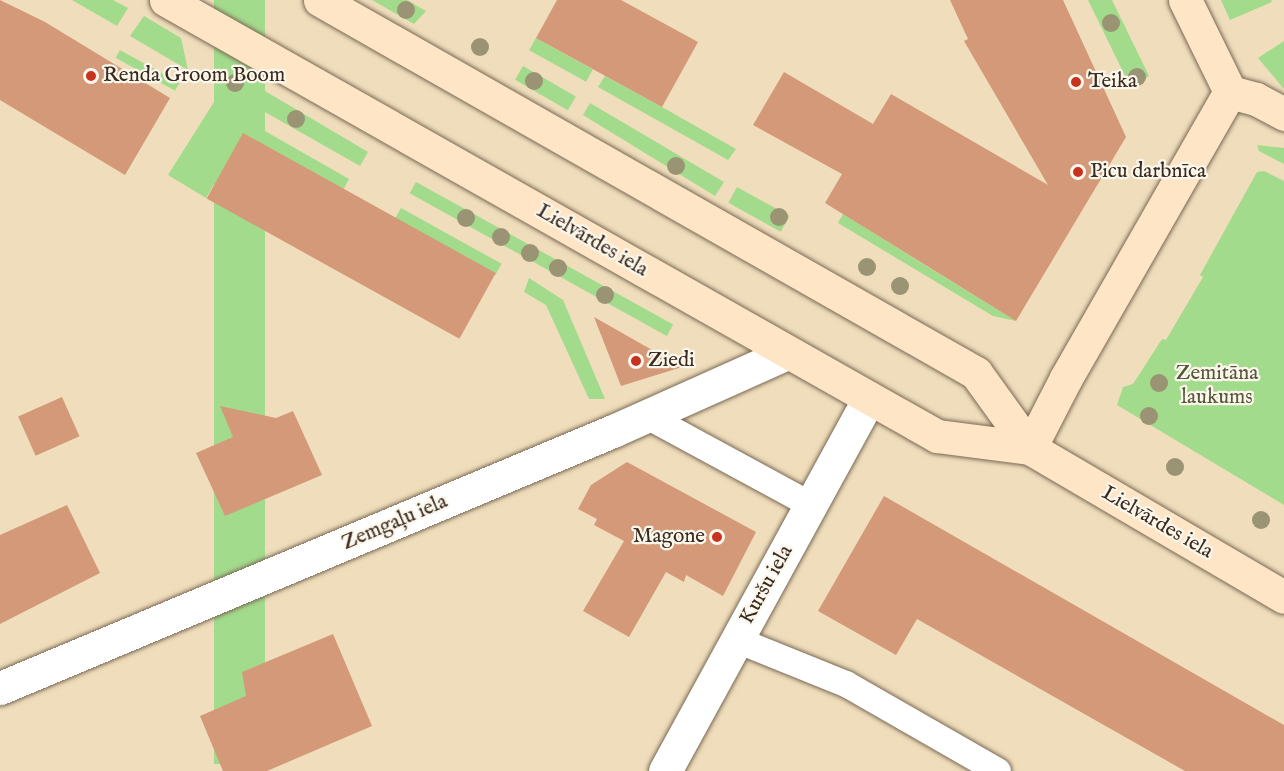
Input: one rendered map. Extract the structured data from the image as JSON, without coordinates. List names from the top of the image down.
{
  "streets": {
    "main road": ["Lielvārdes iela"],
    "street": ["Zemgaļu iela", "Kuršu iela"]
  },
  "crossings": [
    ["Lielvārdes iela", "Zemgaļu iela"],
    ["Lielvārdes iela", "Kuršu iela"]
  ],
  "parks": ["Zemitāna laukums"],
  "places": [
    "Renda Groom Boom",
    "Teika",
    "Picu darbnīca",
    "Ziedi",
    "Magone"
  ]
}
